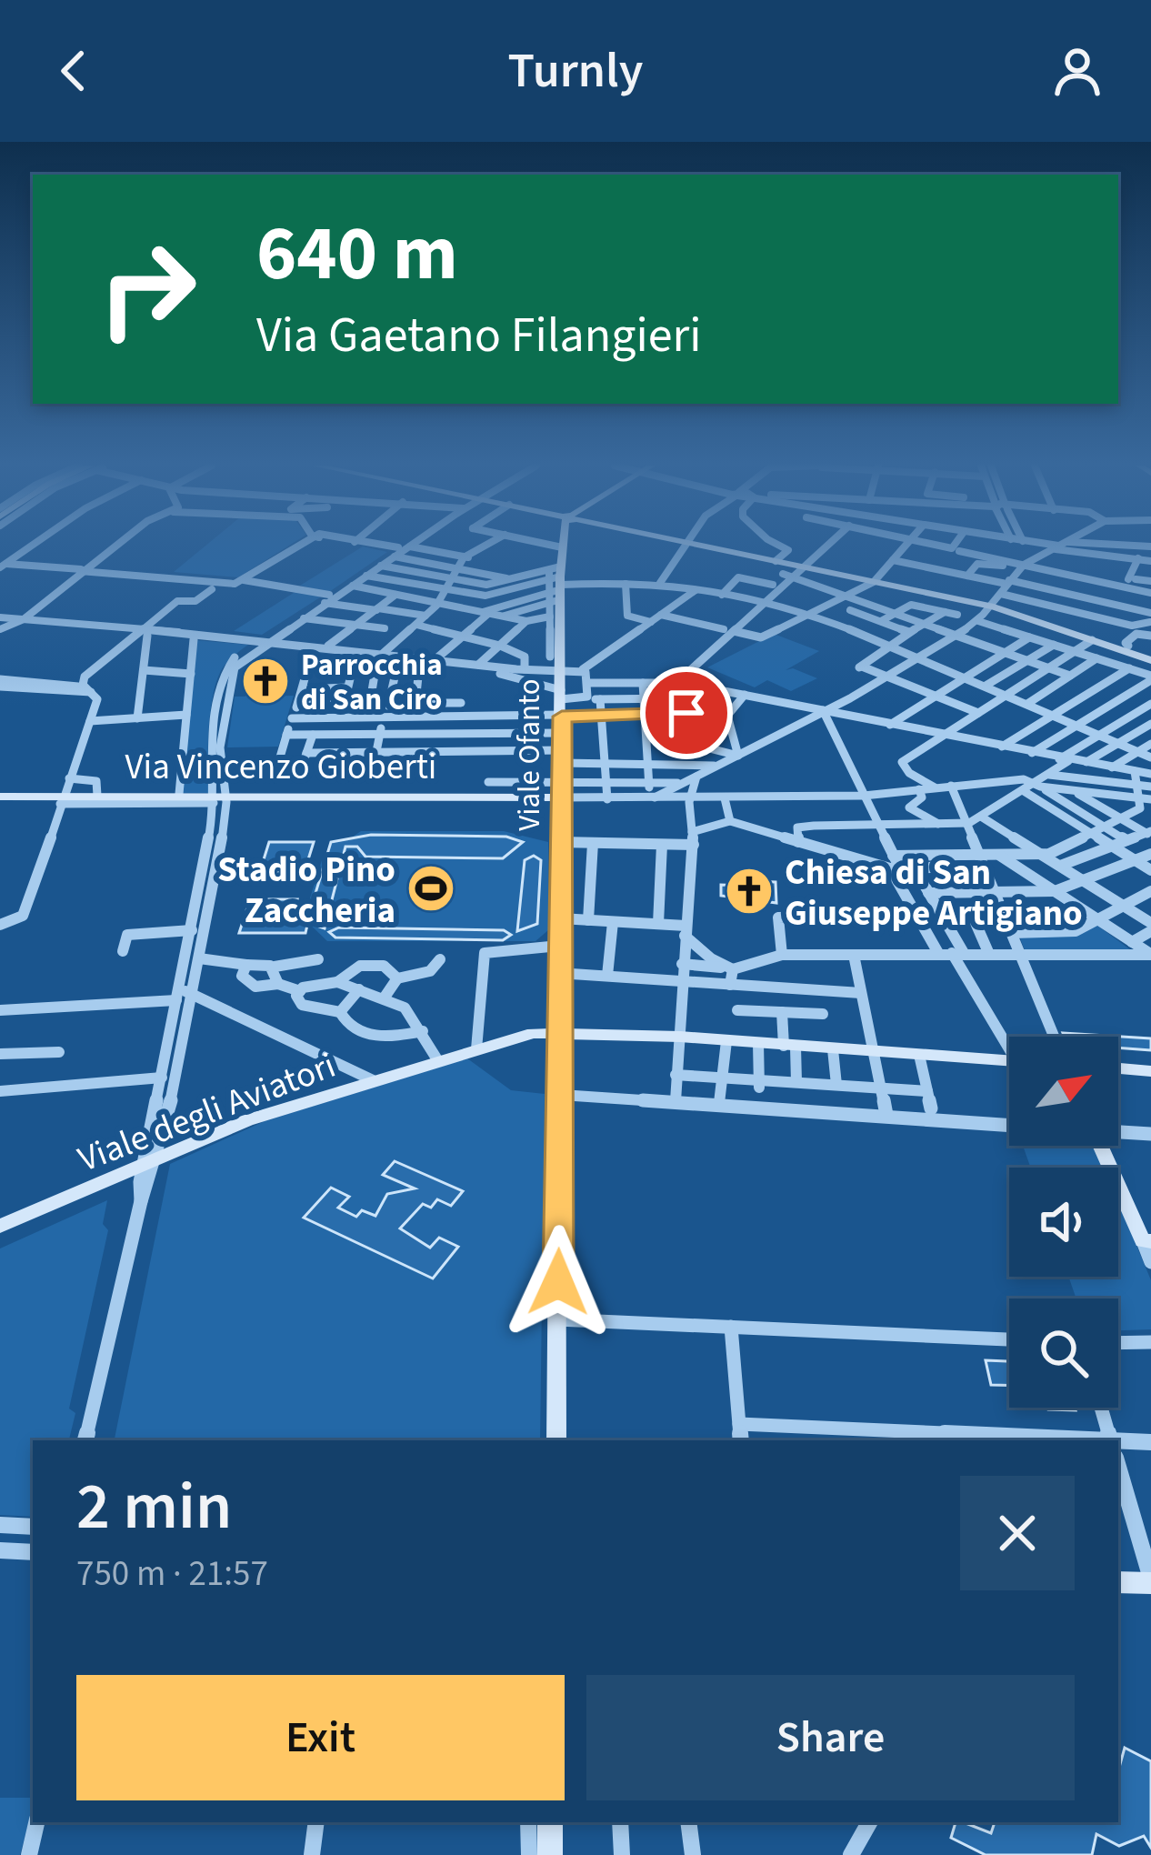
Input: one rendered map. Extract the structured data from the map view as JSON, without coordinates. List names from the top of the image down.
{
  "streets": {
    "main road": ["Viale Ofanto", "Via Vincenzo Gioberti", "Viale degli Aviatori"]
  },
  "crossings": [
    ["Viale Ofanto", "Via Vincenzo Gioberti"],
    ["Viale Ofanto", "Viale degli Aviatori"]
  ],
  "places": {
    "church": ["Parrocchia di San Ciro", "Chiesa di San Giuseppe Artigiano"],
    "sports": ["Stadio Pino Zaccheria"]
  },
  "north": "top right",
  "page": {
    "header": "Turnly",
    "turn": ["640 m", "Via Gaetano Filangieri"],
    "heading": ["2 min", "750 m · 21:57"],
    "buttons": ["Exit", "Share"]
  }
}
